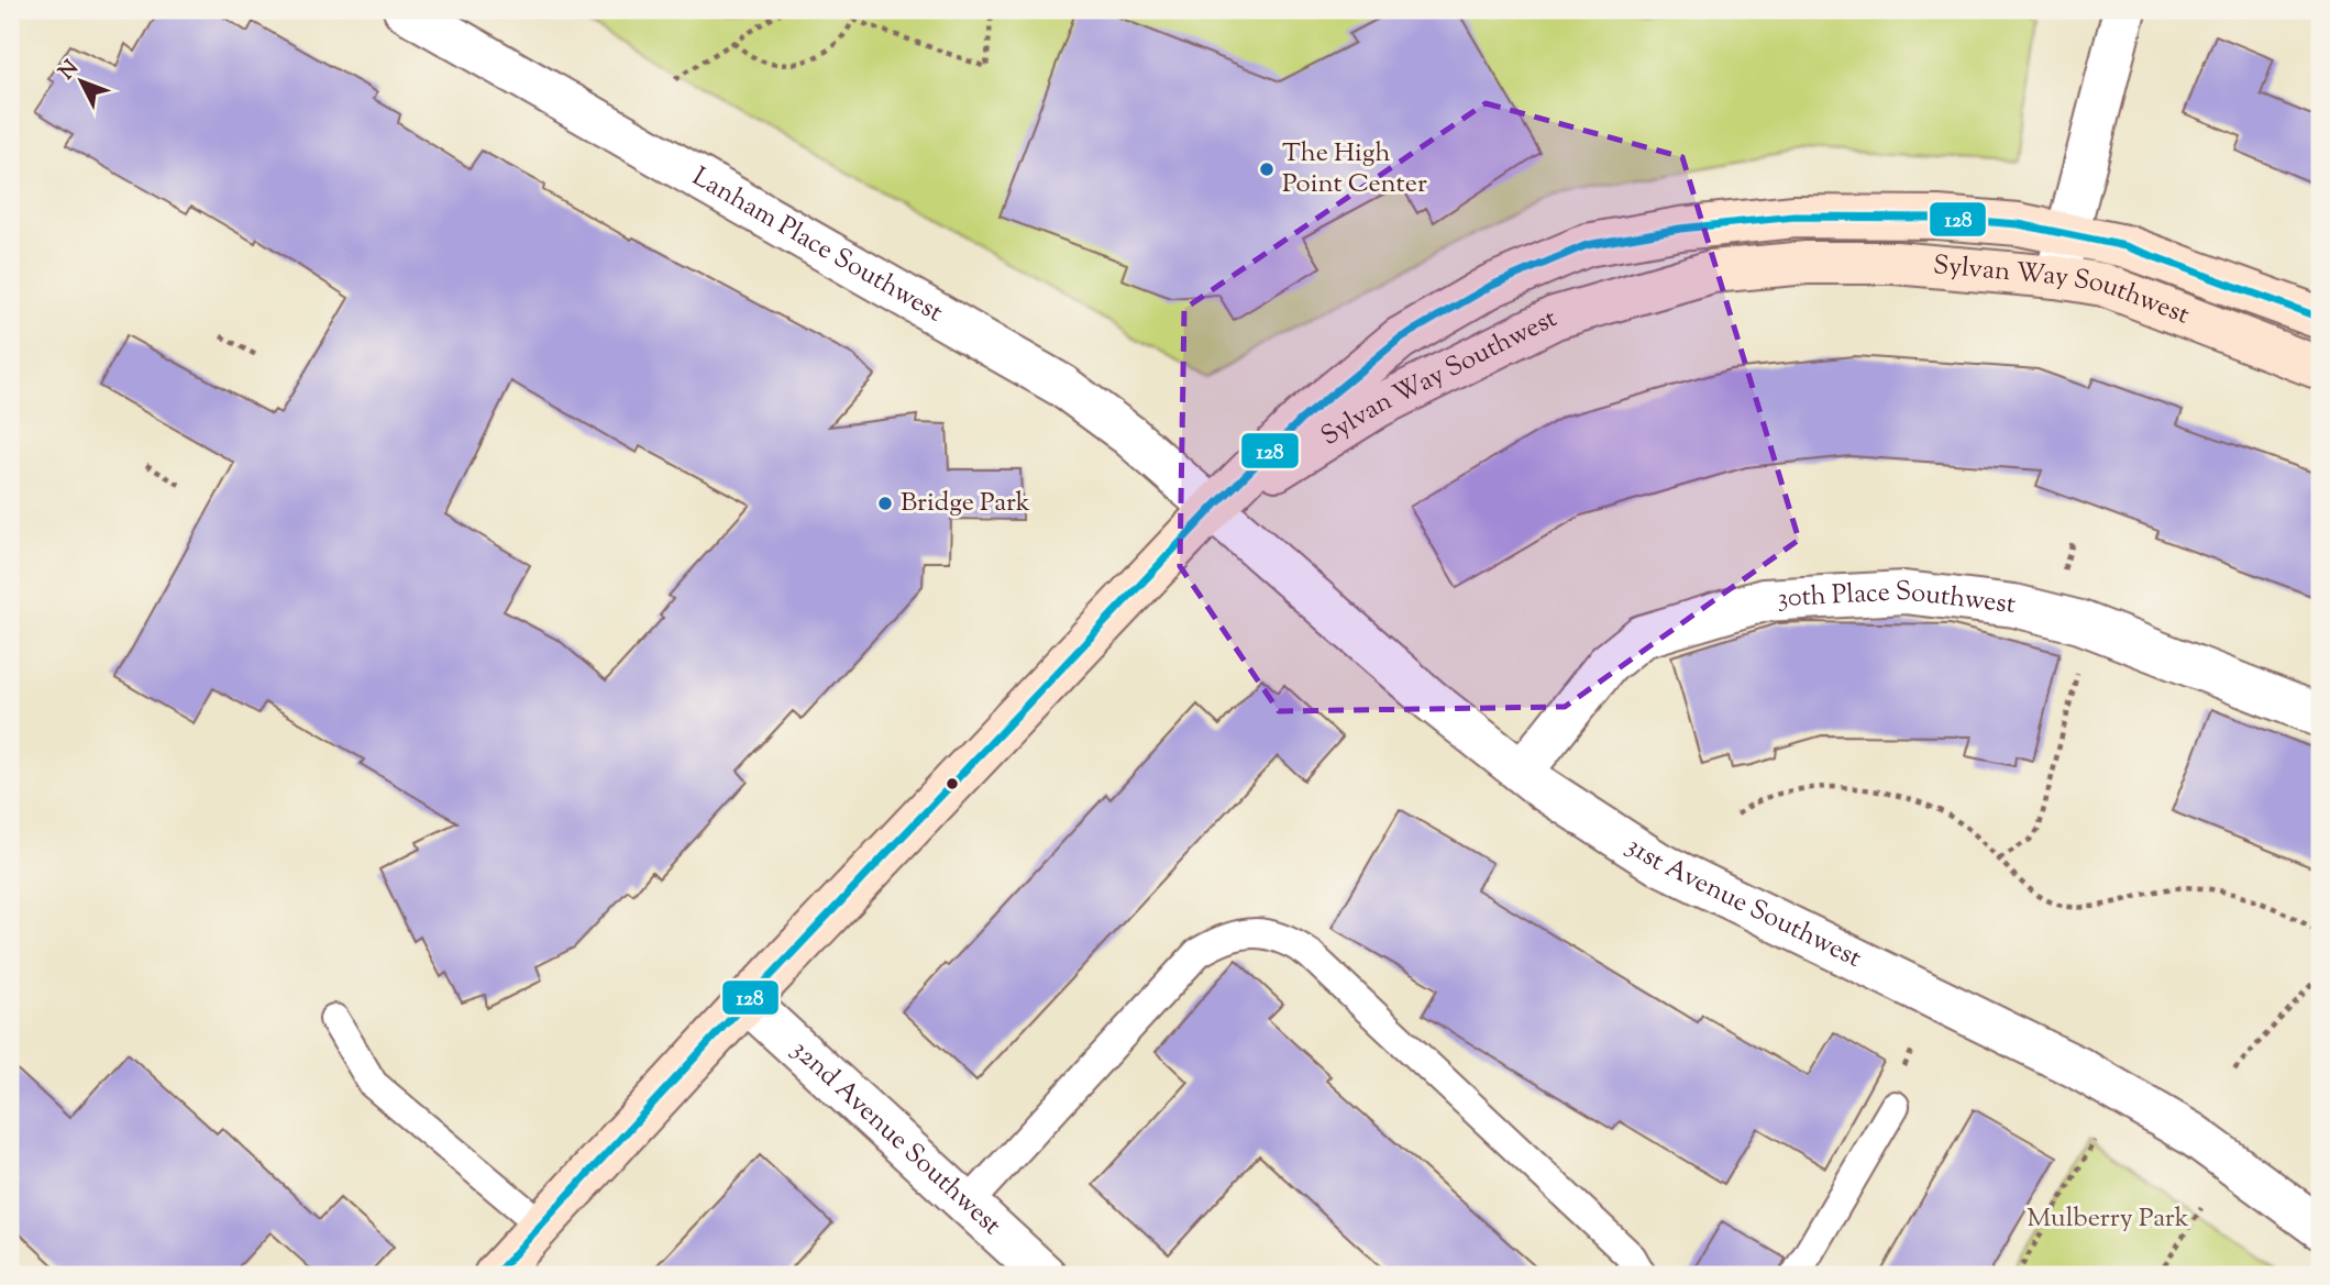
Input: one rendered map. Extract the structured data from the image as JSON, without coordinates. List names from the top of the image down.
{
  "streets": {
    "street": [
      "Lanham Place Southwest",
      "Sylvan Way Southwest",
      "30th Place Southwest",
      "31st Avenue Southwest",
      "32nd Avenue Southwest"
    ]
  },
  "crossings": [
    ["Lanham Place Southwest", "Sylvan Way Southwest"],
    ["Lanham Place Southwest", "31st Avenue Southwest"],
    ["Sylvan Way Southwest", "31st Avenue Southwest"],
    ["30th Place Southwest", "31st Avenue Southwest"]
  ],
  "parks": ["Mulberry Park"],
  "places": ["The High Point Center", "Bridge Park"],
  "lines": ["transit line 128"],
  "north": "top left"
}
